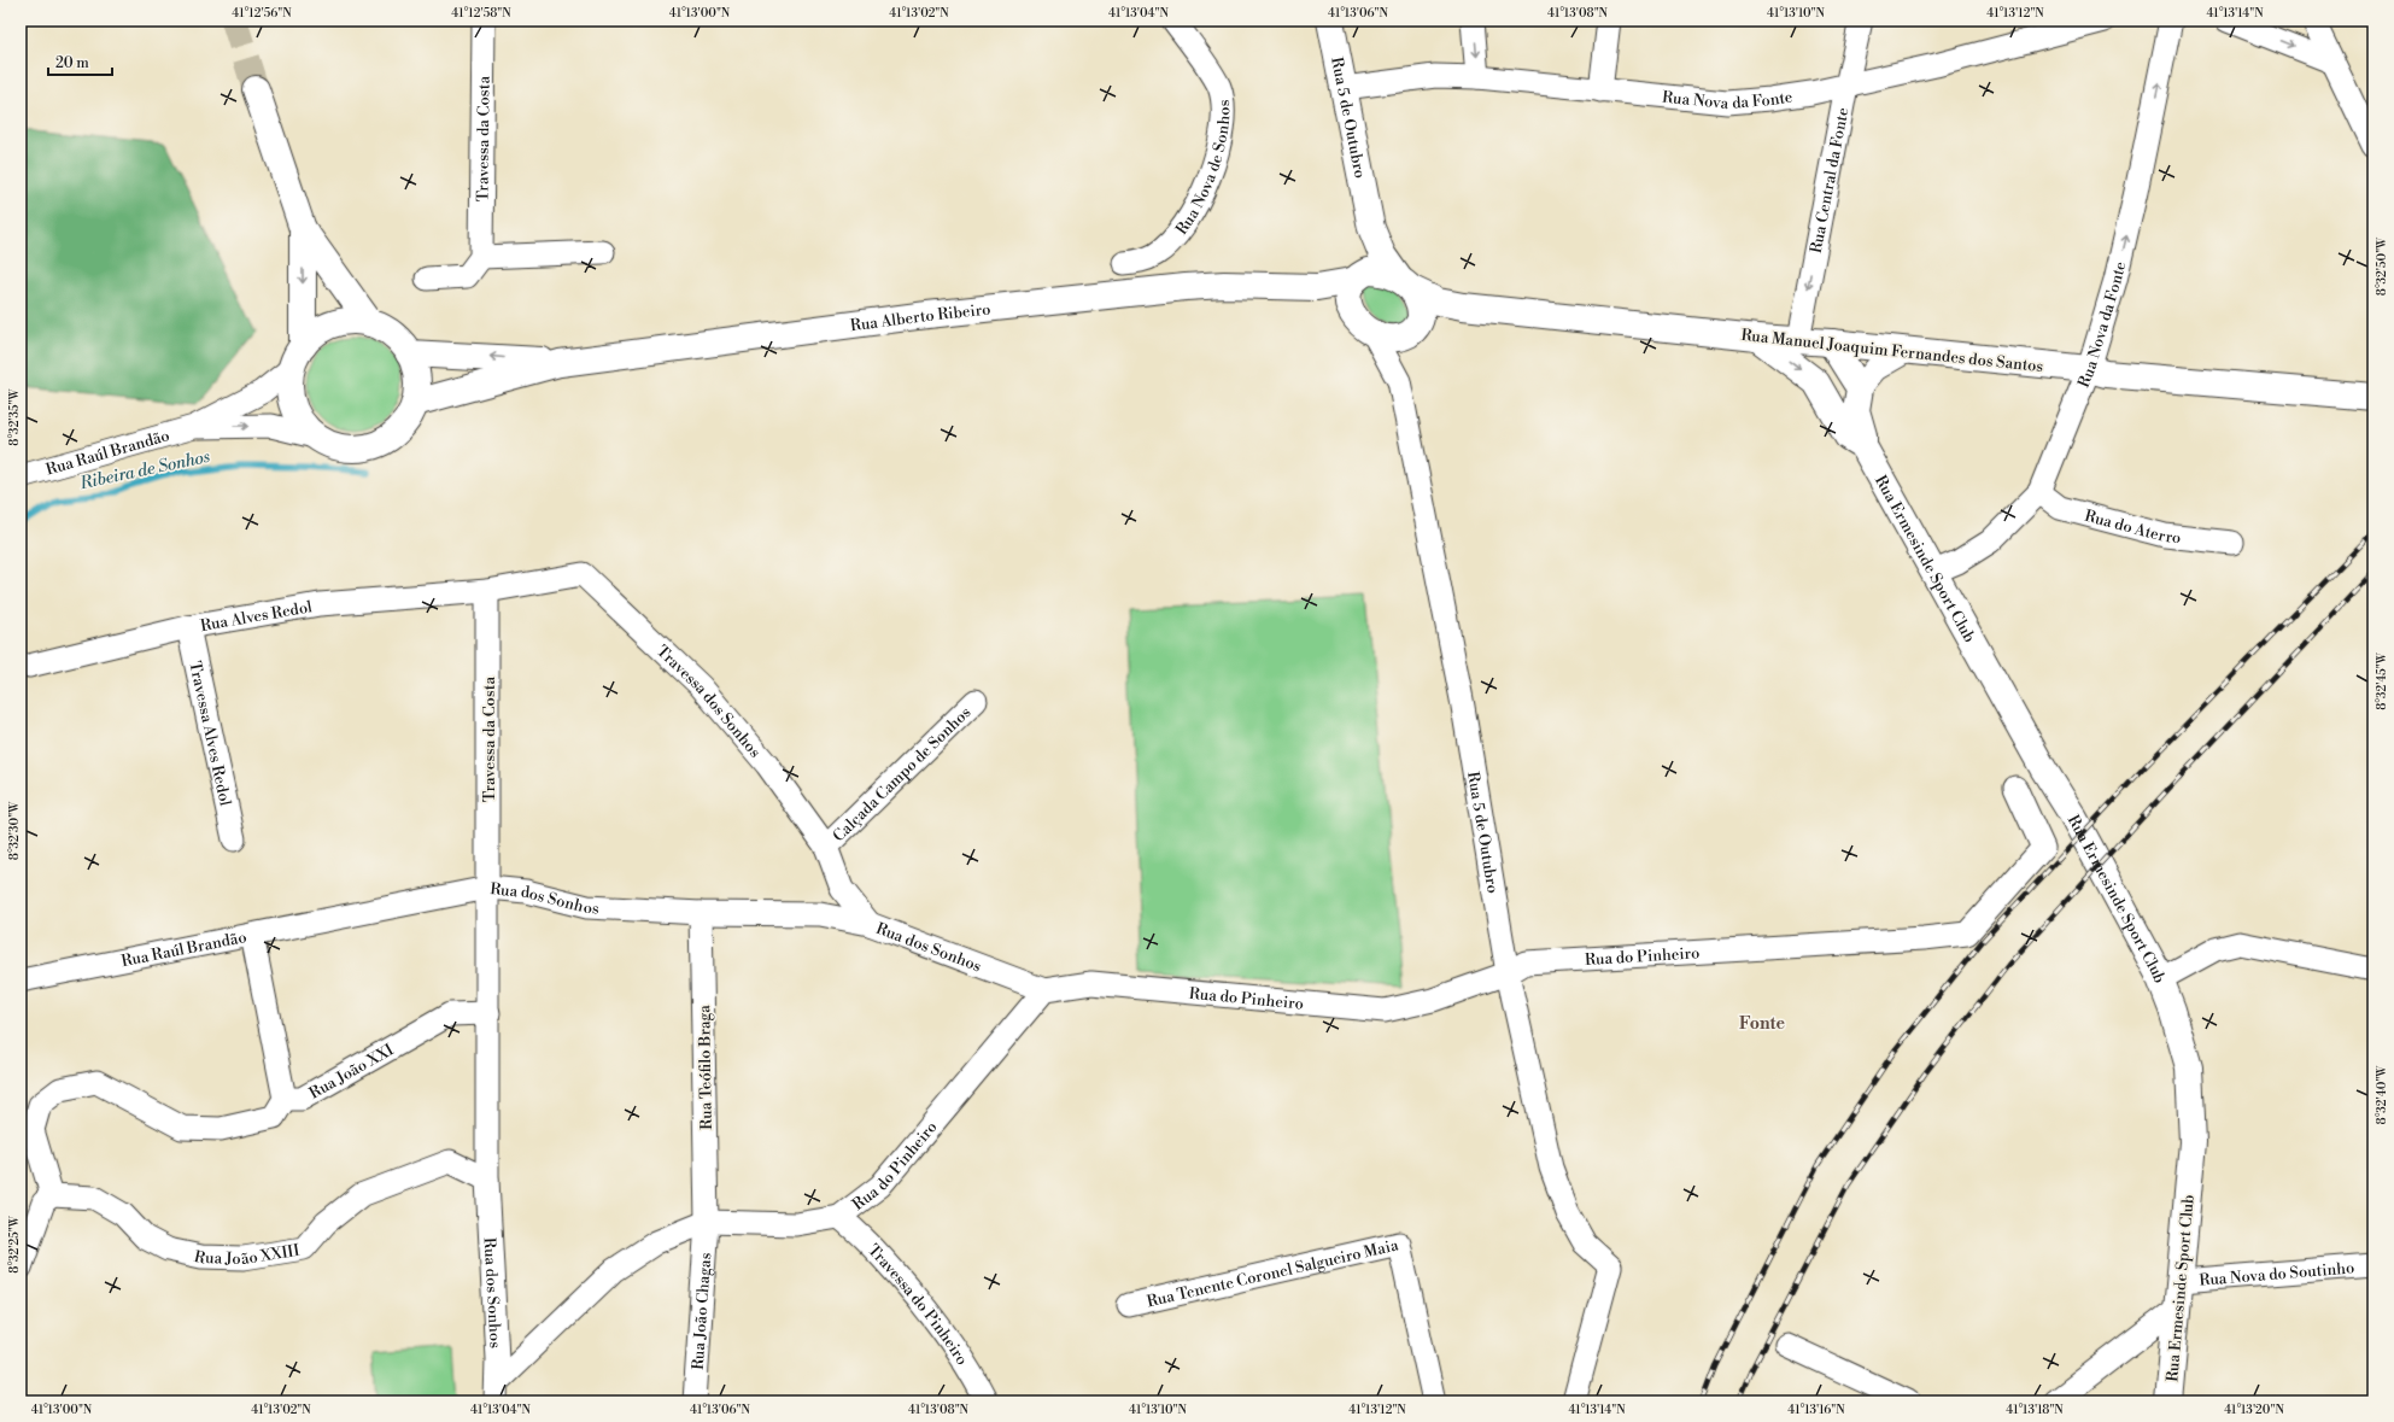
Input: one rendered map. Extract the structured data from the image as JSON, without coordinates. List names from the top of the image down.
{
  "streets": {
    "main road": [
      "Rua 5 de Outubro",
      "Rua Alberto Ribeiro",
      "Rua Manuel Joaquim Fernandes dos Santos",
      "Rua Ermesinde Sport Club"
    ],
    "street": [
      "Rua Nova da Fonte",
      "Travessa da Costa",
      "Rua Nova de Sonhos",
      "Rua Central da Fonte",
      "Rua Raúl Brandão",
      "Rua do Aterro",
      "Rua Alves Redol",
      "Travessa dos Sonhos",
      "Travessa Alves Redol",
      "Calçada Campo de Sonhos",
      "Rua dos Sonhos",
      "Rua do Pinheiro",
      "Rua Teófilo Braga",
      "Rua João XXI",
      "Rua João XXIII",
      "Rua Nova do Soutinho",
      "Rua Tenente Coronel Salgueiro Maia",
      "Travessa do Pinheiro",
      "Rua João Chagas"
    ]
  },
  "crossings": [
    ["Rua Nova da Fonte", "Rua 5 de Outubro"],
    ["Rua Nova da Fonte", "Rua Central da Fonte"],
    ["Rua Nova da Fonte", "Rua Manuel Joaquim Fernandes dos Santos"],
    ["Rua Nova da Fonte", "Rua do Aterro"],
    ["Rua Nova da Fonte", "Rua Ermesinde Sport Club"],
    ["Rua 5 de Outubro", "Rua Alberto Ribeiro"],
    ["Rua 5 de Outubro", "Rua Manuel Joaquim Fernandes dos Santos"],
    ["Rua 5 de Outubro", "Rua do Pinheiro"],
    ["Travessa da Costa", "Rua Raúl Brandão"],
    ["Travessa da Costa", "Rua Alves Redol"],
    ["Travessa da Costa", "Travessa dos Sonhos"],
    ["Travessa da Costa", "Rua dos Sonhos"],
    ["Rua Central da Fonte", "Rua Manuel Joaquim Fernandes dos Santos"],
    ["Rua Alberto Ribeiro", "Rua Manuel Joaquim Fernandes dos Santos"],
    ["Rua Alberto Ribeiro", "Rua Raúl Brandão"],
    ["Rua Manuel Joaquim Fernandes dos Santos", "Rua Ermesinde Sport Club"],
    ["Rua Raúl Brandão", "Rua dos Sonhos"],
    ["Rua Ermesinde Sport Club", "Rua Nova do Soutinho"],
    ["Rua Alves Redol", "Travessa dos Sonhos"],
    ["Rua Alves Redol", "Travessa Alves Redol"],
    ["Travessa dos Sonhos", "Calçada Campo de Sonhos"],
    ["Travessa dos Sonhos", "Rua dos Sonhos"],
    ["Rua dos Sonhos", "Rua do Pinheiro"],
    ["Rua dos Sonhos", "Rua Teófilo Braga"],
    ["Rua dos Sonhos", "Rua João XXI"],
    ["Rua dos Sonhos", "Rua João XXIII"],
    ["Rua do Pinheiro", "Rua Teófilo Braga"],
    ["Rua do Pinheiro", "Travessa do Pinheiro"],
    ["Rua do Pinheiro", "Rua João Chagas"],
    ["Rua Teófilo Braga", "Rua João Chagas"]
  ],
  "one_way": ["Rua Central da Fonte"],
  "districts": ["Fonte"],
  "water": ["Ribeira de Sonhos"],
  "scale_bar": "20 m",
  "coordinates": [
    "41°12'56\"N",
    "41°12'58\"N",
    "41°13'00\"N",
    "41°13'02\"N",
    "41°13'04\"N",
    "41°13'06\"N",
    "41°13'08\"N",
    "41°13'10\"N",
    "41°13'12\"N",
    "41°13'14\"N",
    "8°32'50\"W",
    "8°32'35\"W",
    "8°32'45\"W",
    "8°32'30\"W",
    "8°32'40\"W",
    "8°32'25\"W",
    "41°13'16\"N",
    "41°13'18\"N",
    "41°13'20\"N"
  ]
}
